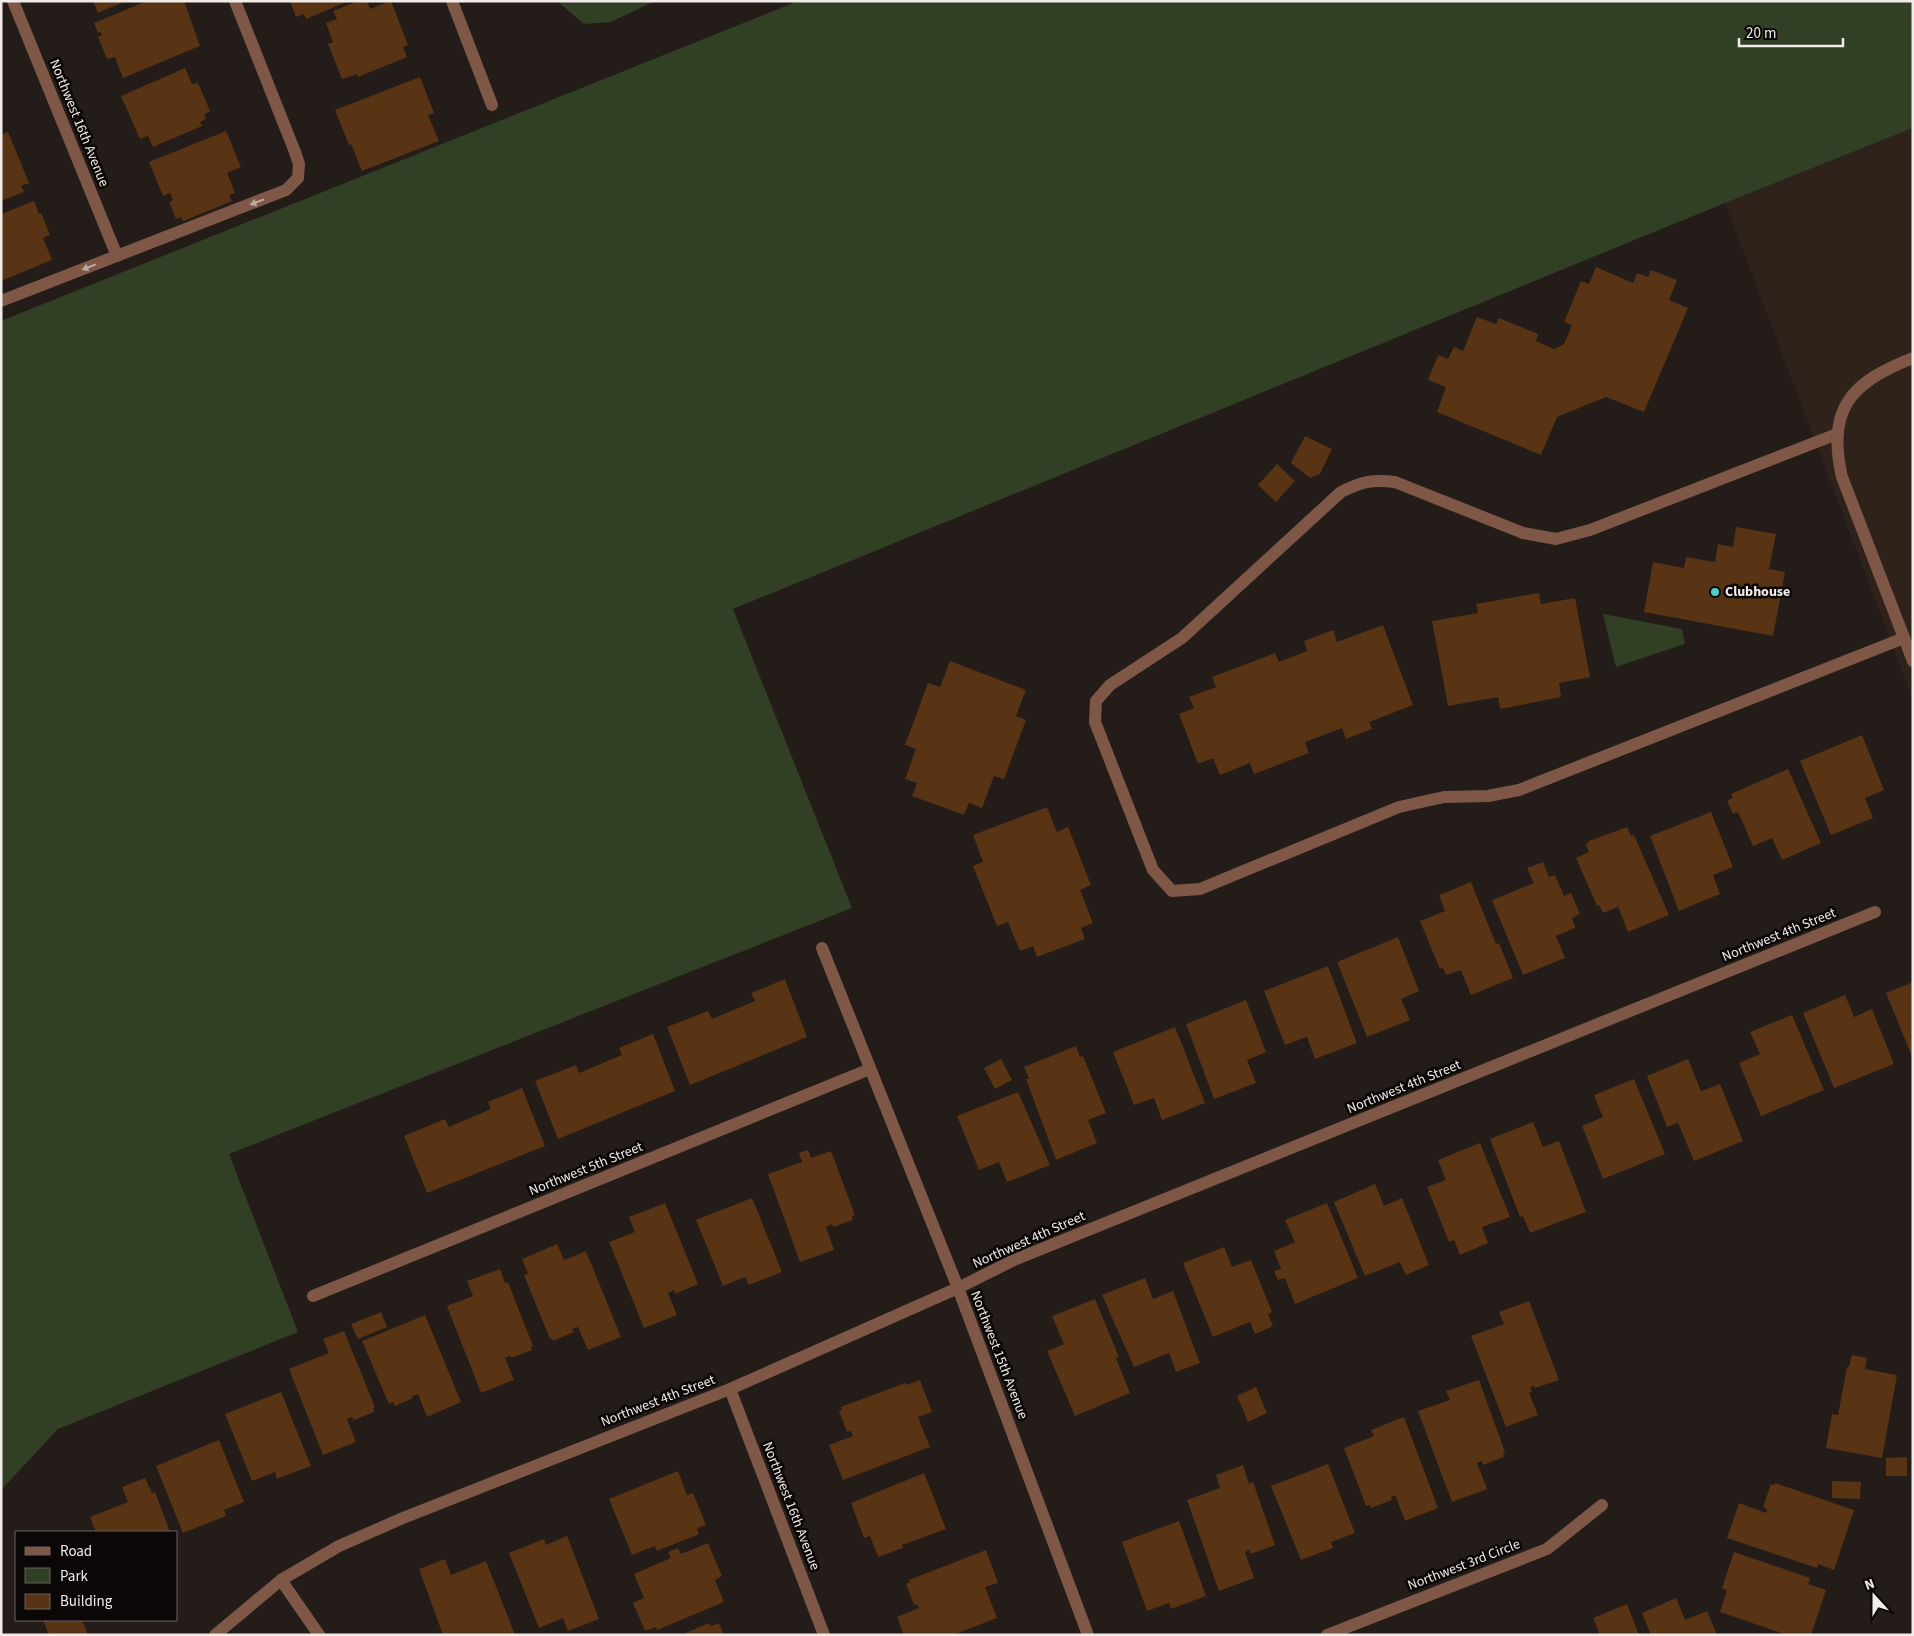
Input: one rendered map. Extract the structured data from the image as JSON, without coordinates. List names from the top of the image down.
{
  "streets": {
    "street": [
      "Northwest 16th Avenue",
      "Northwest 4th Street",
      "Northwest 5th Street",
      "Northwest 15th Avenue",
      "Northwest 3rd Circle"
    ]
  },
  "crossings": [
    ["Northwest 16th Avenue", "Northwest 4th Street"],
    ["Northwest 4th Street", "Northwest 15th Avenue"],
    ["Northwest 5th Street", "Northwest 15th Avenue"]
  ],
  "places": ["Clubhouse"],
  "legend": ["Road", "Park", "Building"],
  "scale_bar": "20 m",
  "north": "top"
}
